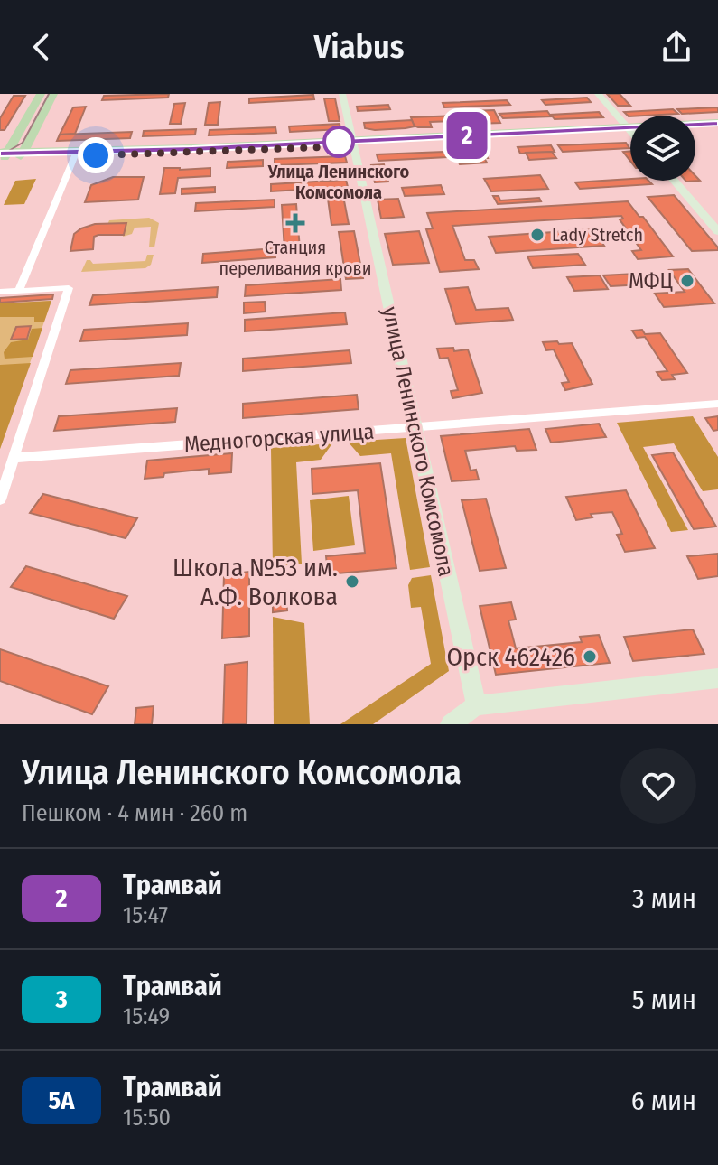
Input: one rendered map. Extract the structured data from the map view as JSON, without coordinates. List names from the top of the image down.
{
  "streets": {
    "street": ["Медногорская улица", "улица Ленинского Комсомола"]
  },
  "crossings": [
    ["Медногорская улица", "улица Ленинского Комсомола"]
  ],
  "places": {
    "other": [
      "Улица Ленинского Комсомола",
      "Lady Stretch",
      "МФЦ",
      "Школа №53 им. А.Ф. Волкова",
      "Орск 462426"
    ],
    "health": ["Станция переливания крови"]
  },
  "lines": ["tram line 2"],
  "page": {
    "header": "Viabus",
    "on_map": "2",
    "heading": ["Улица Ленинского Комсомола", "Пешком · 4 мин · 260 m"],
    "list": [
      {
        "mark": "2",
        "name": "Трамвай",
        "note": "15:47",
        "value": "3 мин"
      },
      {
        "mark": "3",
        "name": "Трамвай",
        "note": "15:49",
        "value": "5 мин"
      },
      {
        "mark": "5А",
        "name": "Трамвай",
        "note": "15:50",
        "value": "6 мин"
      }
    ]
  }
}
